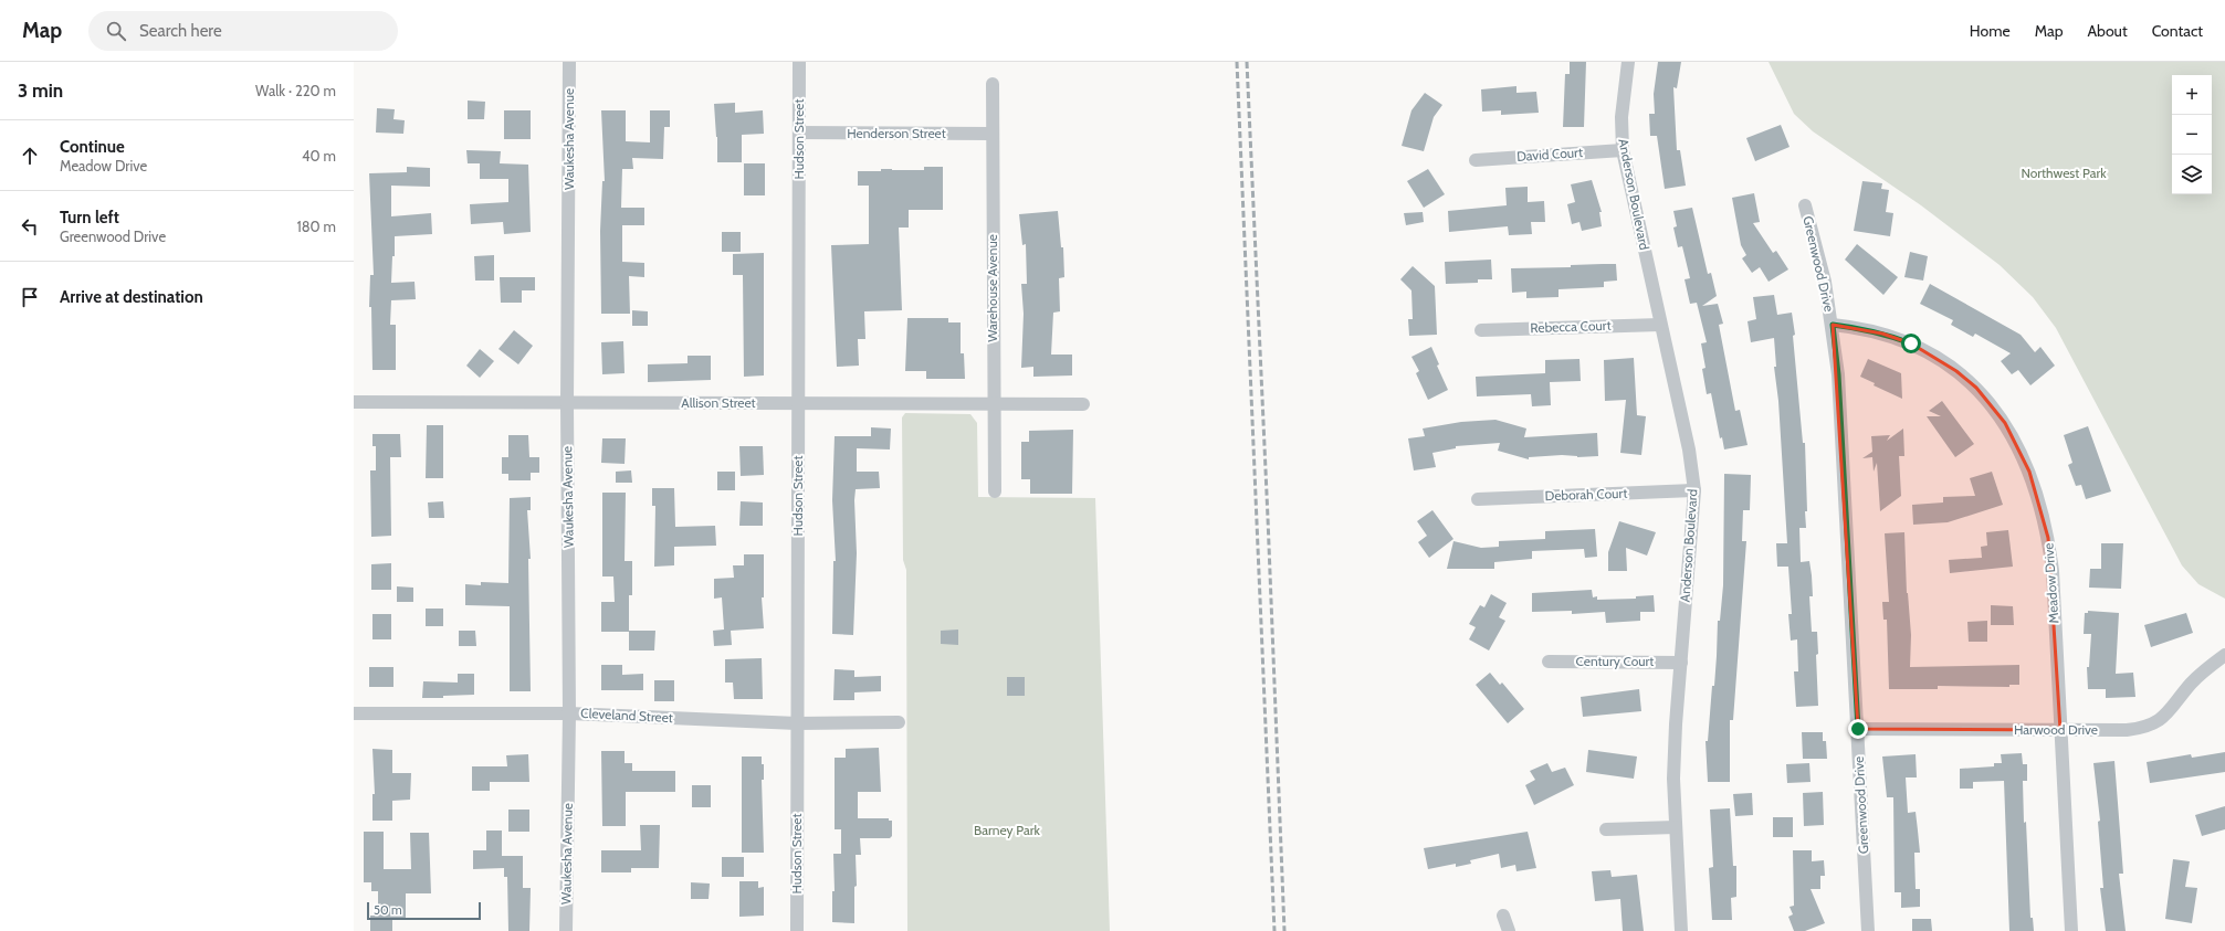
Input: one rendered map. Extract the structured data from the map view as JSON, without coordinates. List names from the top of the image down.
{
  "streets": {
    "street": [
      "Henderson Street",
      "Waukesha Avenue",
      "Hudson Street",
      "David Court",
      "Anderson Boulevard",
      "Greenwood Drive",
      "Warehouse Avenue",
      "Rebecca Court",
      "Allison Street",
      "Deborah Court",
      "Meadow Drive",
      "Century Court",
      "Cleveland Street",
      "Harwood Drive"
    ]
  },
  "crossings": [
    ["Henderson Street", "Hudson Street"],
    ["Henderson Street", "Warehouse Avenue"],
    ["Waukesha Avenue", "Allison Street"],
    ["Waukesha Avenue", "Cleveland Street"],
    ["Hudson Street", "Allison Street"],
    ["Hudson Street", "Cleveland Street"],
    ["David Court", "Anderson Boulevard"],
    ["Anderson Boulevard", "Rebecca Court"],
    ["Anderson Boulevard", "Deborah Court"],
    ["Anderson Boulevard", "Century Court"],
    ["Greenwood Drive", "Meadow Drive"],
    ["Greenwood Drive", "Harwood Drive"],
    ["Warehouse Avenue", "Allison Street"],
    ["Meadow Drive", "Harwood Drive"]
  ],
  "parks": ["Northwest Park", "Barney Park"],
  "scale_bar": "50 m",
  "page": {
    "header": "Map",
    "search": "Search here",
    "nav": [
      "Home",
      "Map",
      "About",
      "Contact"
    ],
    "heading": ["3 min", "Walk · 220 m"],
    "map_buttons": ["+", "−"],
    "list": [
      ["Continue", "Meadow Drive", "40 m"],
      ["Turn left", "Greenwood Drive", "180 m"],
      "Arrive at destination"
    ],
    "scale": "50 m"
  }
}
